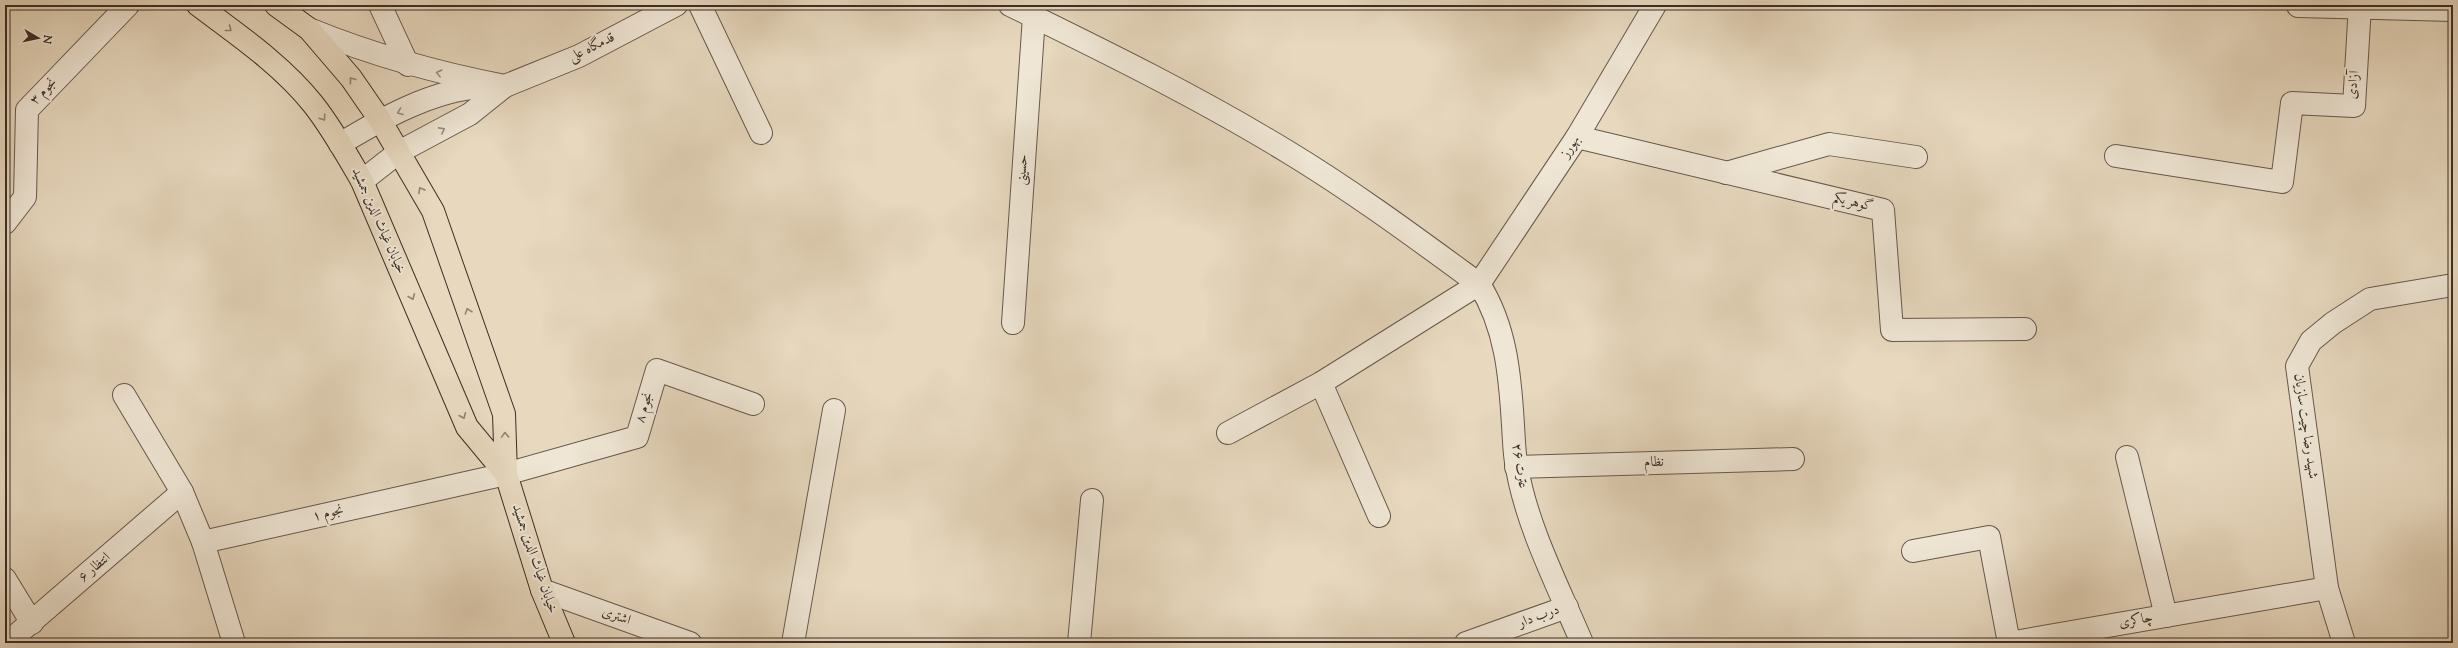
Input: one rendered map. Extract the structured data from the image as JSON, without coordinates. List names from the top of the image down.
{
  "streets": {
    "main road": ["خیابان غیاث الدین جمشید"],
    "street": [
      "قدمگاه علی",
      "آزادی",
      "نجوم ۳",
      "بهورز",
      "حسینی",
      "گوهر یکم",
      "نجوم ۸",
      "شهید رضا چیت سازیان",
      "نظام",
      "عترت ۲۶",
      "نجوم ۱",
      "انتظار ۶",
      "اشتری",
      "درب دار",
      "چاکری"
    ]
  },
  "crossings": [
    ["بهورز", "گوهر یکم"],
    ["بهورز", "عترت ۲۶"],
    ["خیابان غیاث الدین جمشید", "نجوم ۸"],
    ["خیابان غیاث الدین جمشید", "نجوم ۱"],
    ["خیابان غیاث الدین جمشید", "اشتری"],
    ["نجوم ۸", "نجوم ۱"],
    ["شهید رضا چیت سازیان", "چاکری"],
    ["نظام", "عترت ۲۶"],
    ["عترت ۲۶", "درب دار"]
  ],
  "north": "right"
}
